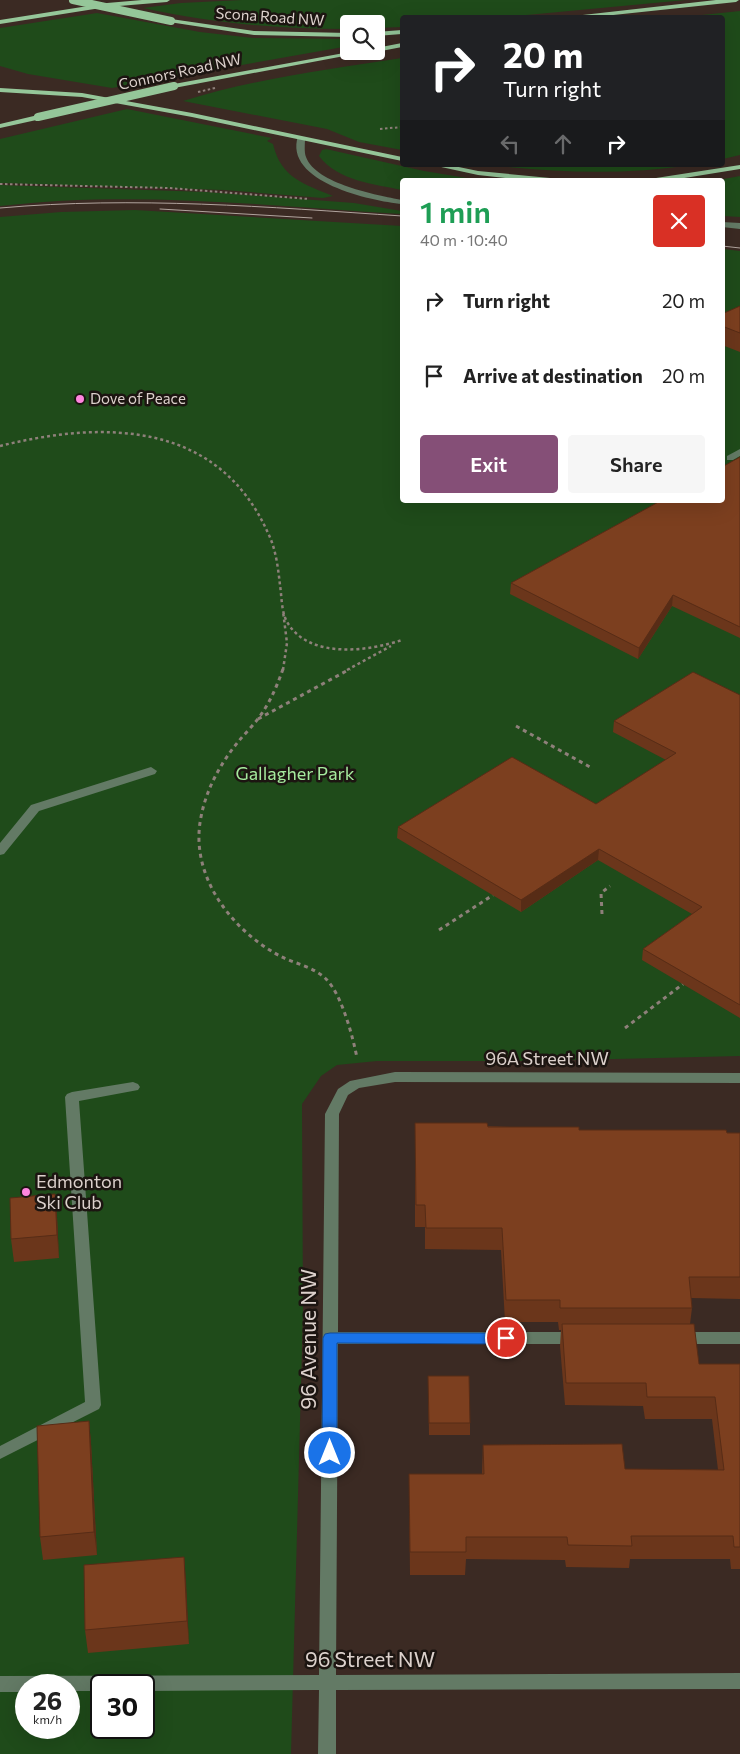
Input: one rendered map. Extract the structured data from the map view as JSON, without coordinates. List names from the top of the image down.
{
  "streets": {
    "main road": ["Scona Road NW", "Connors Road NW"],
    "street": ["96A Street NW", "96 Avenue NW", "96 Street NW"]
  },
  "crossings": [
    ["96A Street NW", "96 Avenue NW"],
    ["96 Avenue NW", "96 Street NW"]
  ],
  "parks": ["Gallagher Park"],
  "places": ["Dove of Peace", "Edmonton Ski Club"],
  "page": {
    "turn": ["20 m", "Turn right"],
    "heading": ["1 min", "40 m · 10:40"],
    "list": [
      {
        "name": "Turn right",
        "value": "20 m"
      },
      {
        "name": "Arrive at destination",
        "value": "20 m"
      }
    ],
    "buttons": ["Exit", "Share"],
    "speed": "26 km/h",
    "limit": "30"
  }
}
